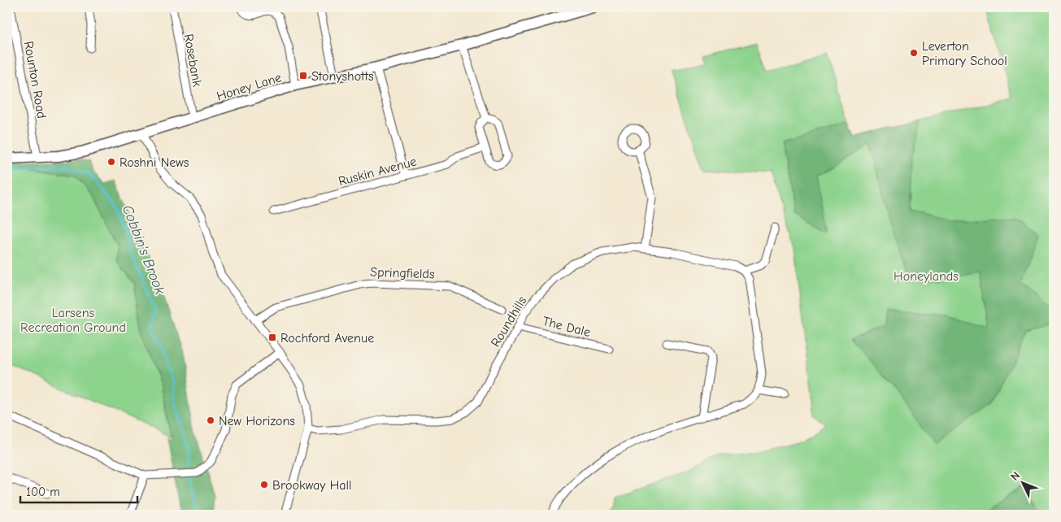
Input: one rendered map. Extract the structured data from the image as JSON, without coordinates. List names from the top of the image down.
{
  "streets": {
    "street": [
      "Rosebank",
      "Rounton Road",
      "Honey Lane",
      "Ruskin Avenue",
      "Springfields",
      "Roundhills",
      "The Dale"
    ]
  },
  "crossings": [
    ["Rosebank", "Honey Lane"],
    ["Rounton Road", "Honey Lane"],
    ["Roundhills", "The Dale"]
  ],
  "water": ["Cobbin's Brook"],
  "parks": ["Honeylands", "Larsens Recreation Ground"],
  "places": {
    "other": [
      "Leverton Primary School",
      "Roshni News",
      "New Horizons",
      "Brookway Hall"
    ],
    "transit": ["Stonyshotts", "Rochford Avenue"]
  },
  "scale_bar": "100 m",
  "north": "top left"
}
